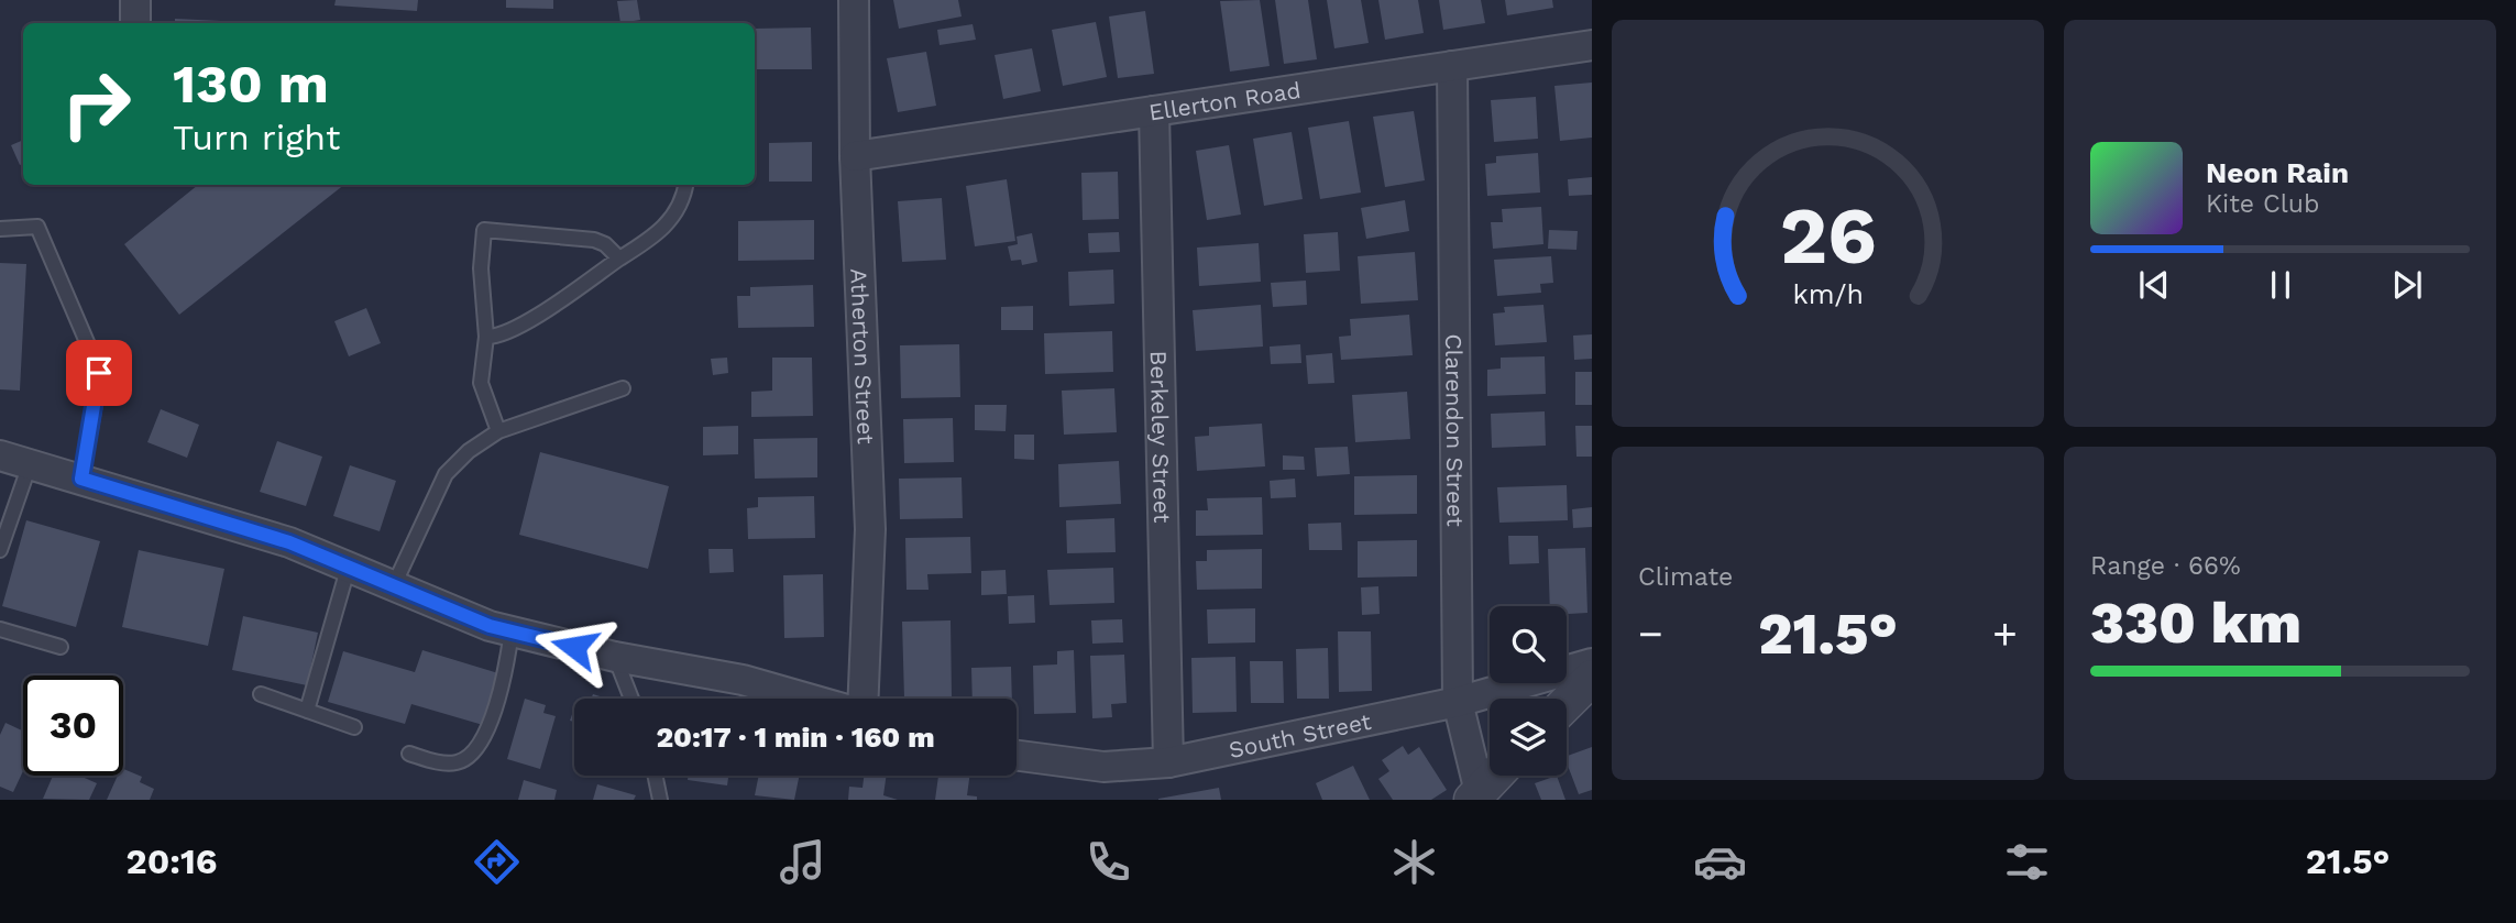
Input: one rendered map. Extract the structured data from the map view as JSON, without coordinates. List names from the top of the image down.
{
  "streets": {
    "street": [
      "Ellerton Road",
      "Atherton Street",
      "Clarendon Street",
      "Berkeley Street",
      "South Street"
    ]
  },
  "crossings": [
    ["Ellerton Road", "Atherton Street"],
    ["Ellerton Road", "Clarendon Street"],
    ["Ellerton Road", "Berkeley Street"],
    ["Clarendon Street", "South Street"],
    ["Berkeley Street", "South Street"]
  ],
  "page": {
    "turn": ["130 m", "Turn right"],
    "song": ["Neon Rain", "Kite Club"],
    "tile": [
      "Climate",
      ["Range · 66%", "330 km"]
    ],
    "heat": ["−", "21.5°", "+"],
    "limit": "30",
    "trip": "20:17 · 1 min · 160 m",
    "tabs": ["20:16", "21.5°"],
    "gauge": ["26", "km/h"]
  }
}
